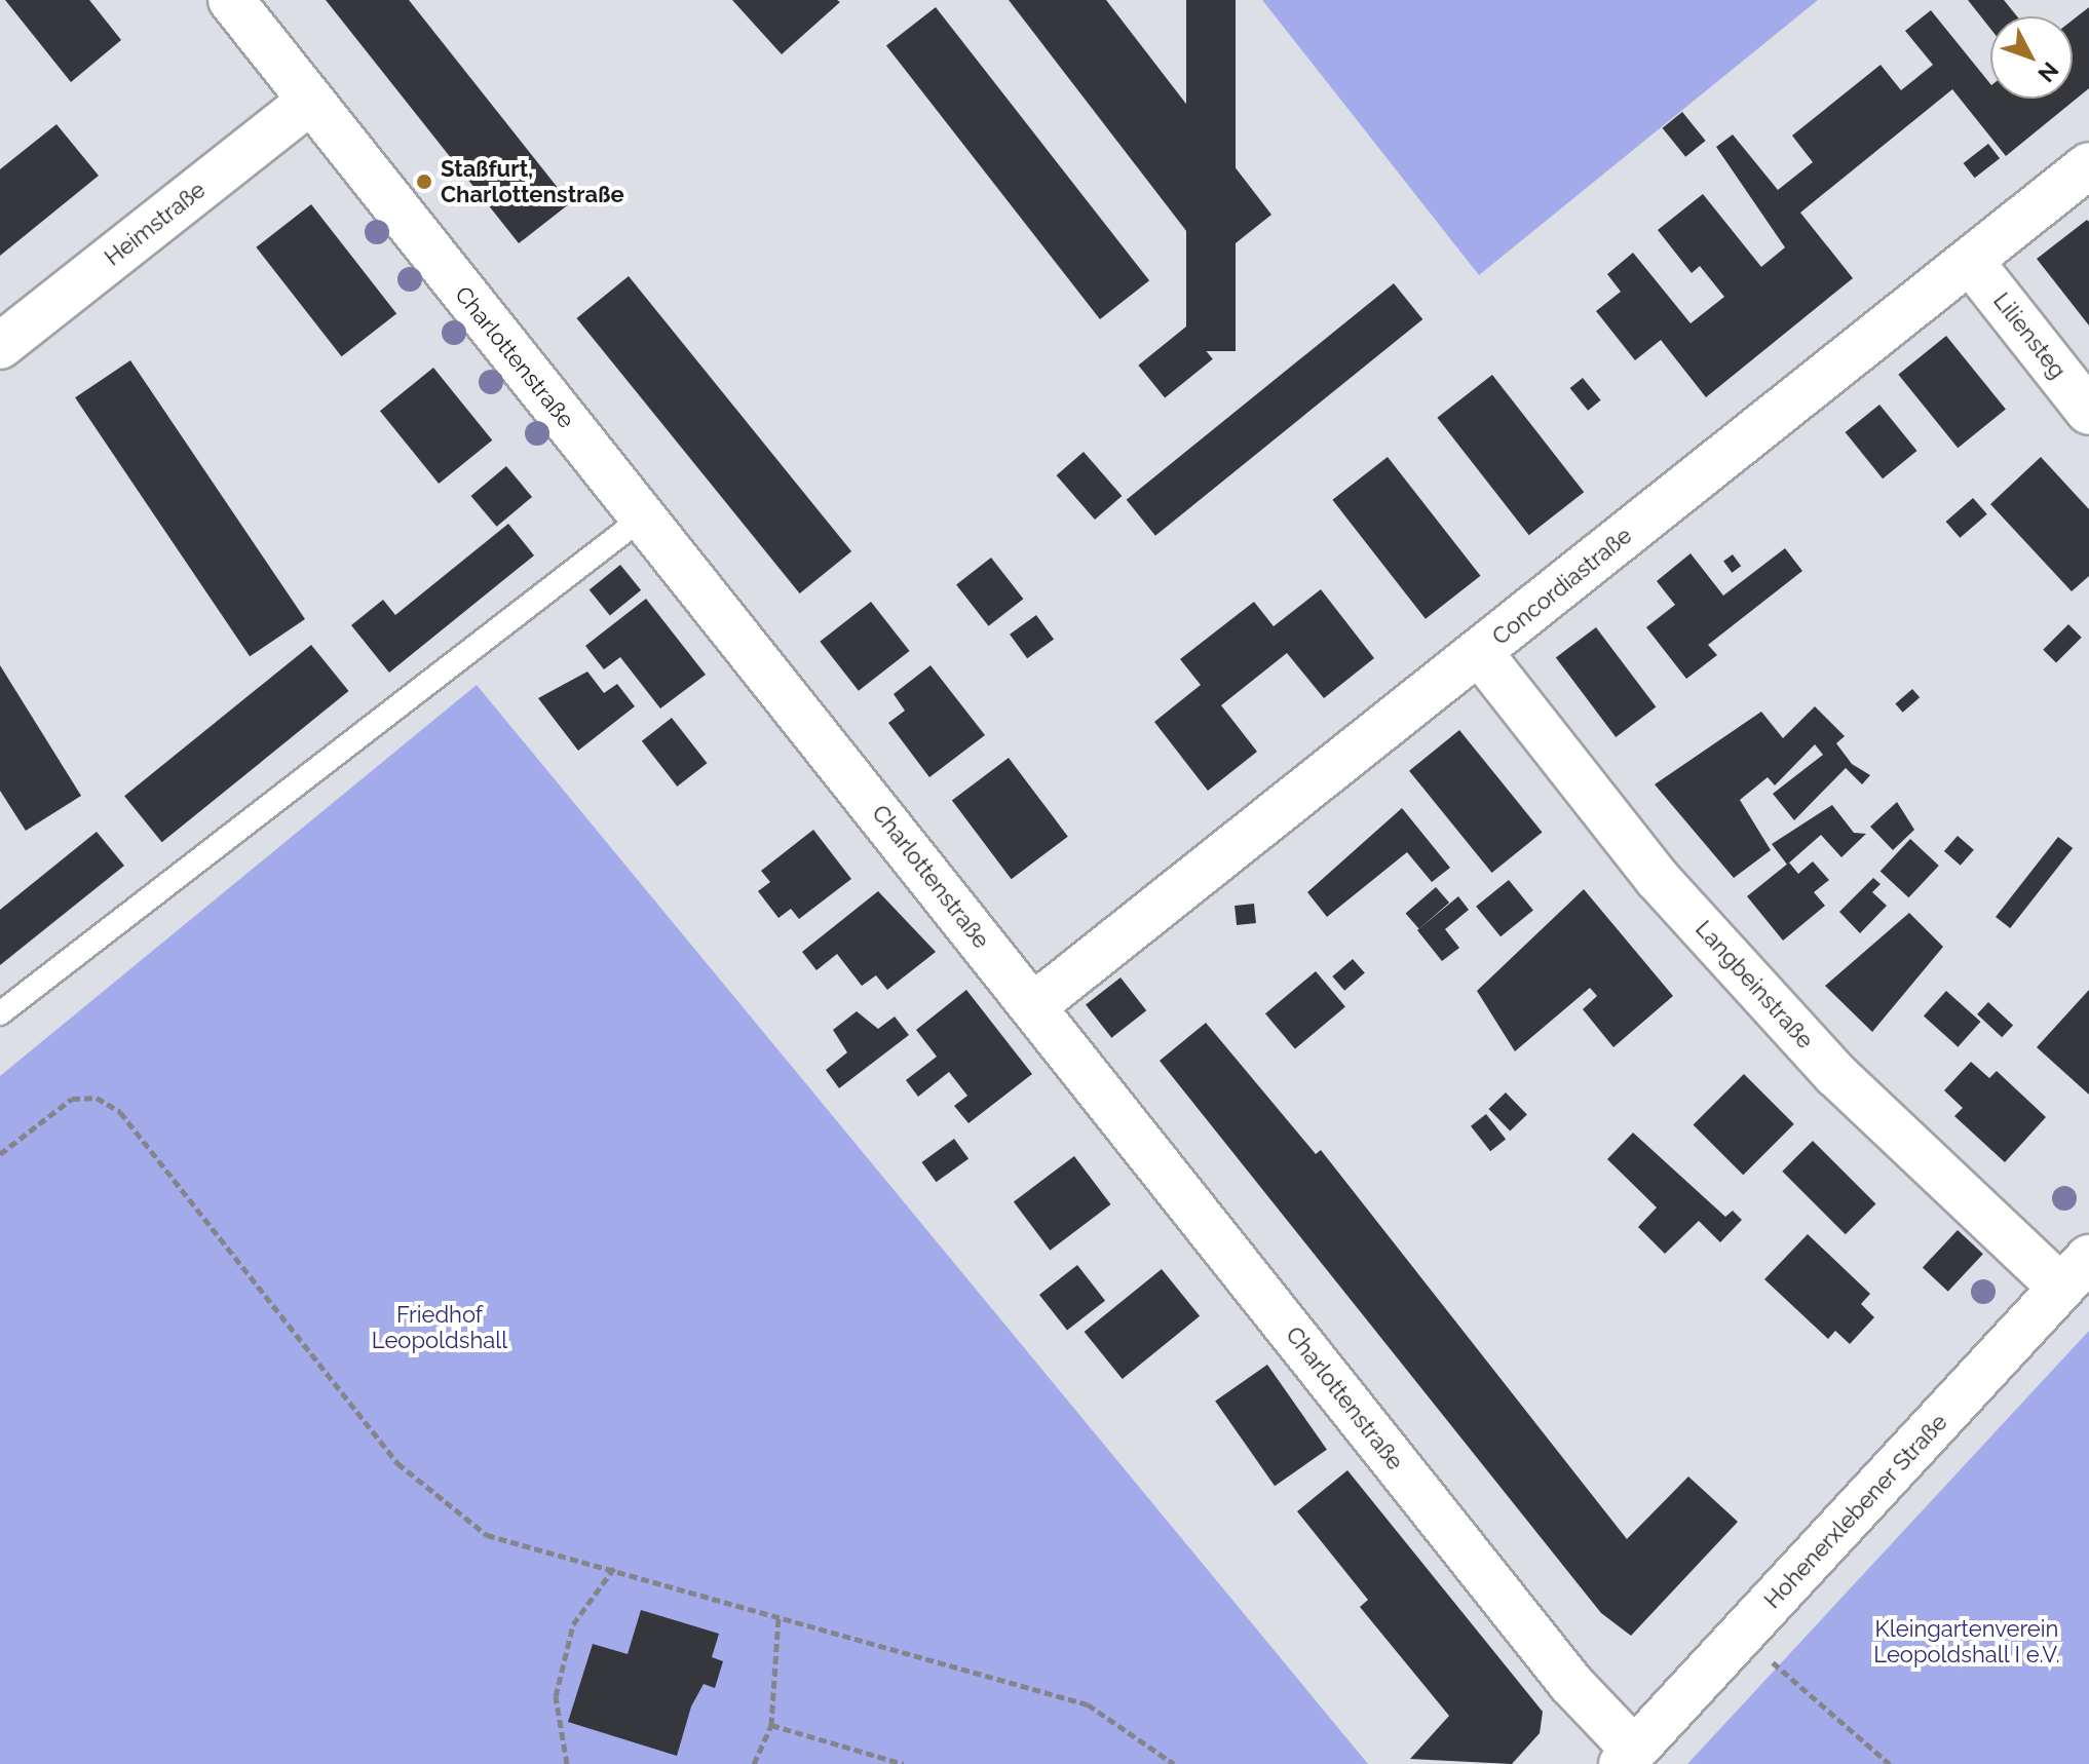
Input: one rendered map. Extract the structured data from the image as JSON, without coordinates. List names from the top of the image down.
{
  "streets": {
    "street": [
      "Heimstraße",
      "Liliensteg",
      "Charlottenstraße",
      "Concordiastraße",
      "Langbeinstraße",
      "Hohenerxlebener Straße"
    ]
  },
  "crossings": [
    ["Heimstraße", "Charlottenstraße"],
    ["Liliensteg", "Concordiastraße"],
    ["Charlottenstraße", "Concordiastraße"],
    ["Charlottenstraße", "Hohenerxlebener Straße"],
    ["Concordiastraße", "Langbeinstraße"],
    ["Langbeinstraße", "Hohenerxlebener Straße"]
  ],
  "parks": ["Friedhof Leopoldshall", "Kleingartenverein Leopoldshall I e.V."],
  "places": ["Staßfurt, Charlottenstraße"],
  "north": "bottom right"
}
